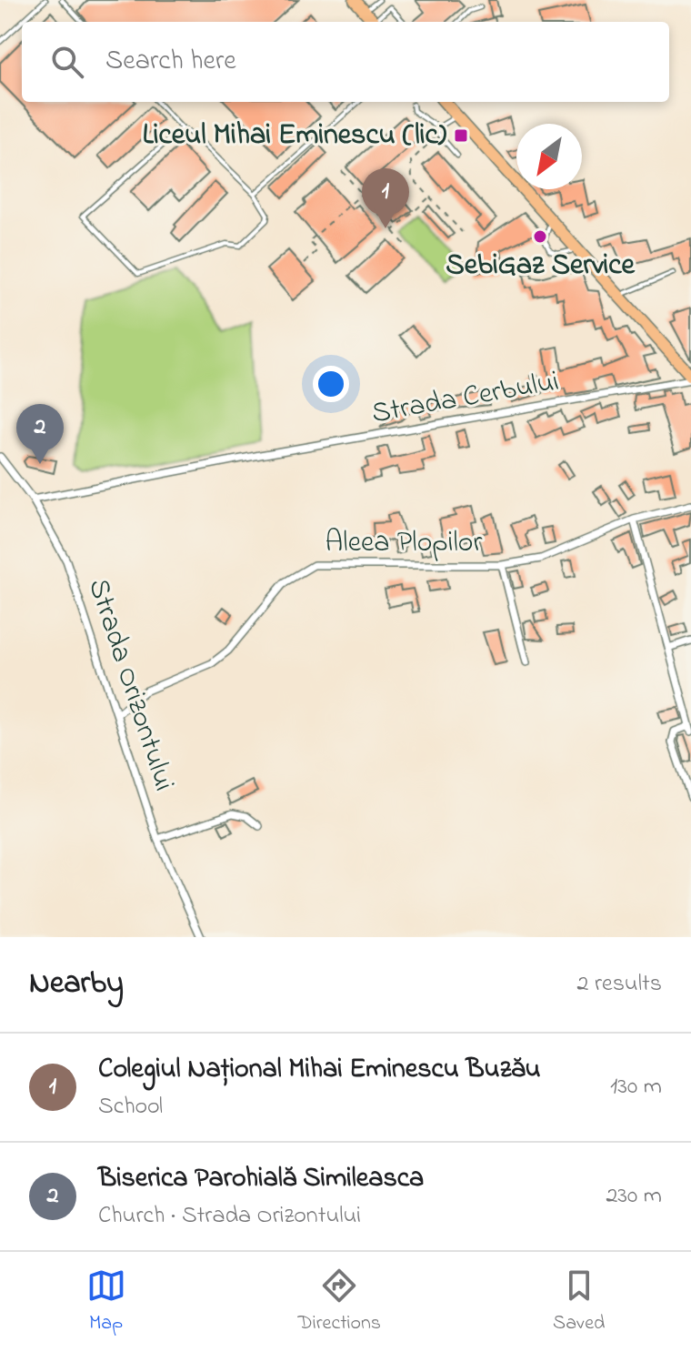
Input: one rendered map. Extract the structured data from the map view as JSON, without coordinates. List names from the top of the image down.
{
  "streets": {
    "street": ["Strada Cerbului", "Aleea Plopilor", "Strada Orizontului"]
  },
  "crossings": [
    ["Strada Cerbului", "Strada Orizontului"],
    ["Aleea Plopilor", "Strada Orizontului"]
  ],
  "places": {
    "transit": ["Liceul Mihai Eminescu (lic)"],
    "other": ["SebiGaz Service"]
  },
  "north": "bottom left",
  "page": {
    "search": "Search here",
    "pins": ["1", "2"],
    "heading": ["Nearby", "2 results"],
    "list": [
      {
        "mark": "1",
        "name": "Colegiul Național Mihai Eminescu Buzău",
        "note": "School",
        "value": "130 m"
      },
      {
        "mark": "2",
        "name": "Biserica Parohială Simileasca",
        "note": "Church · Strada Orizontului",
        "value": "230 m"
      }
    ],
    "nav": ["Map", "Directions", "Saved"]
  }
}
